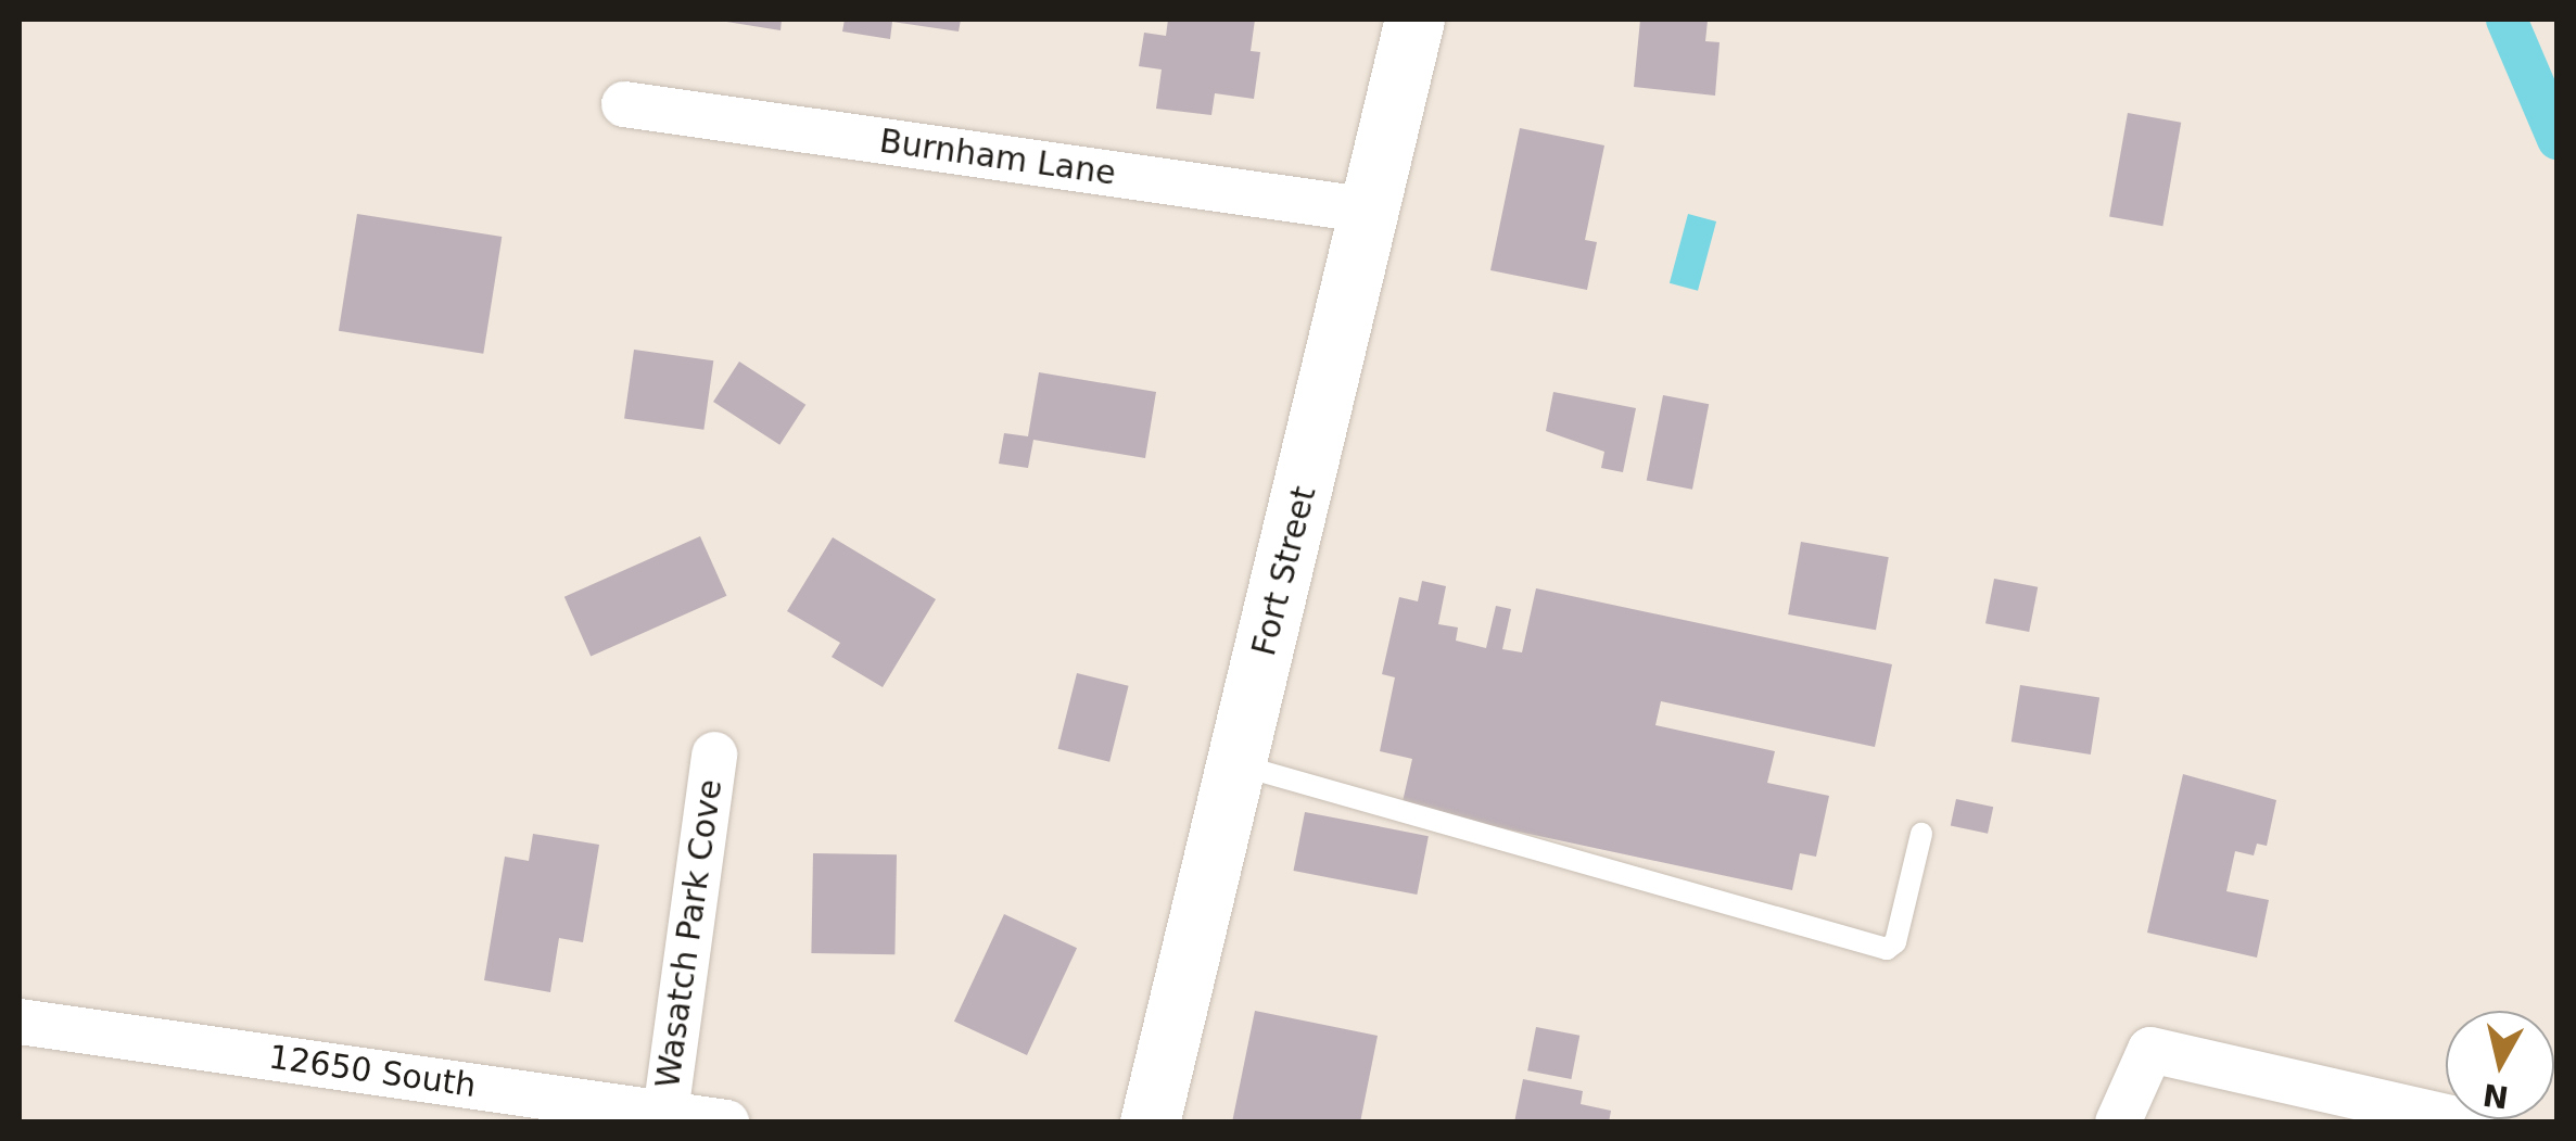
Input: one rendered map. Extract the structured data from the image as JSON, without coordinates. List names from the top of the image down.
{
  "streets": {
    "street": [
      "Burnham Lane",
      "Fort Street",
      "Wasatch Park Cove",
      "12650 South"
    ]
  },
  "crossings": [
    ["Burnham Lane", "Fort Street"],
    ["Wasatch Park Cove", "12650 South"]
  ],
  "north": "bottom"
}
